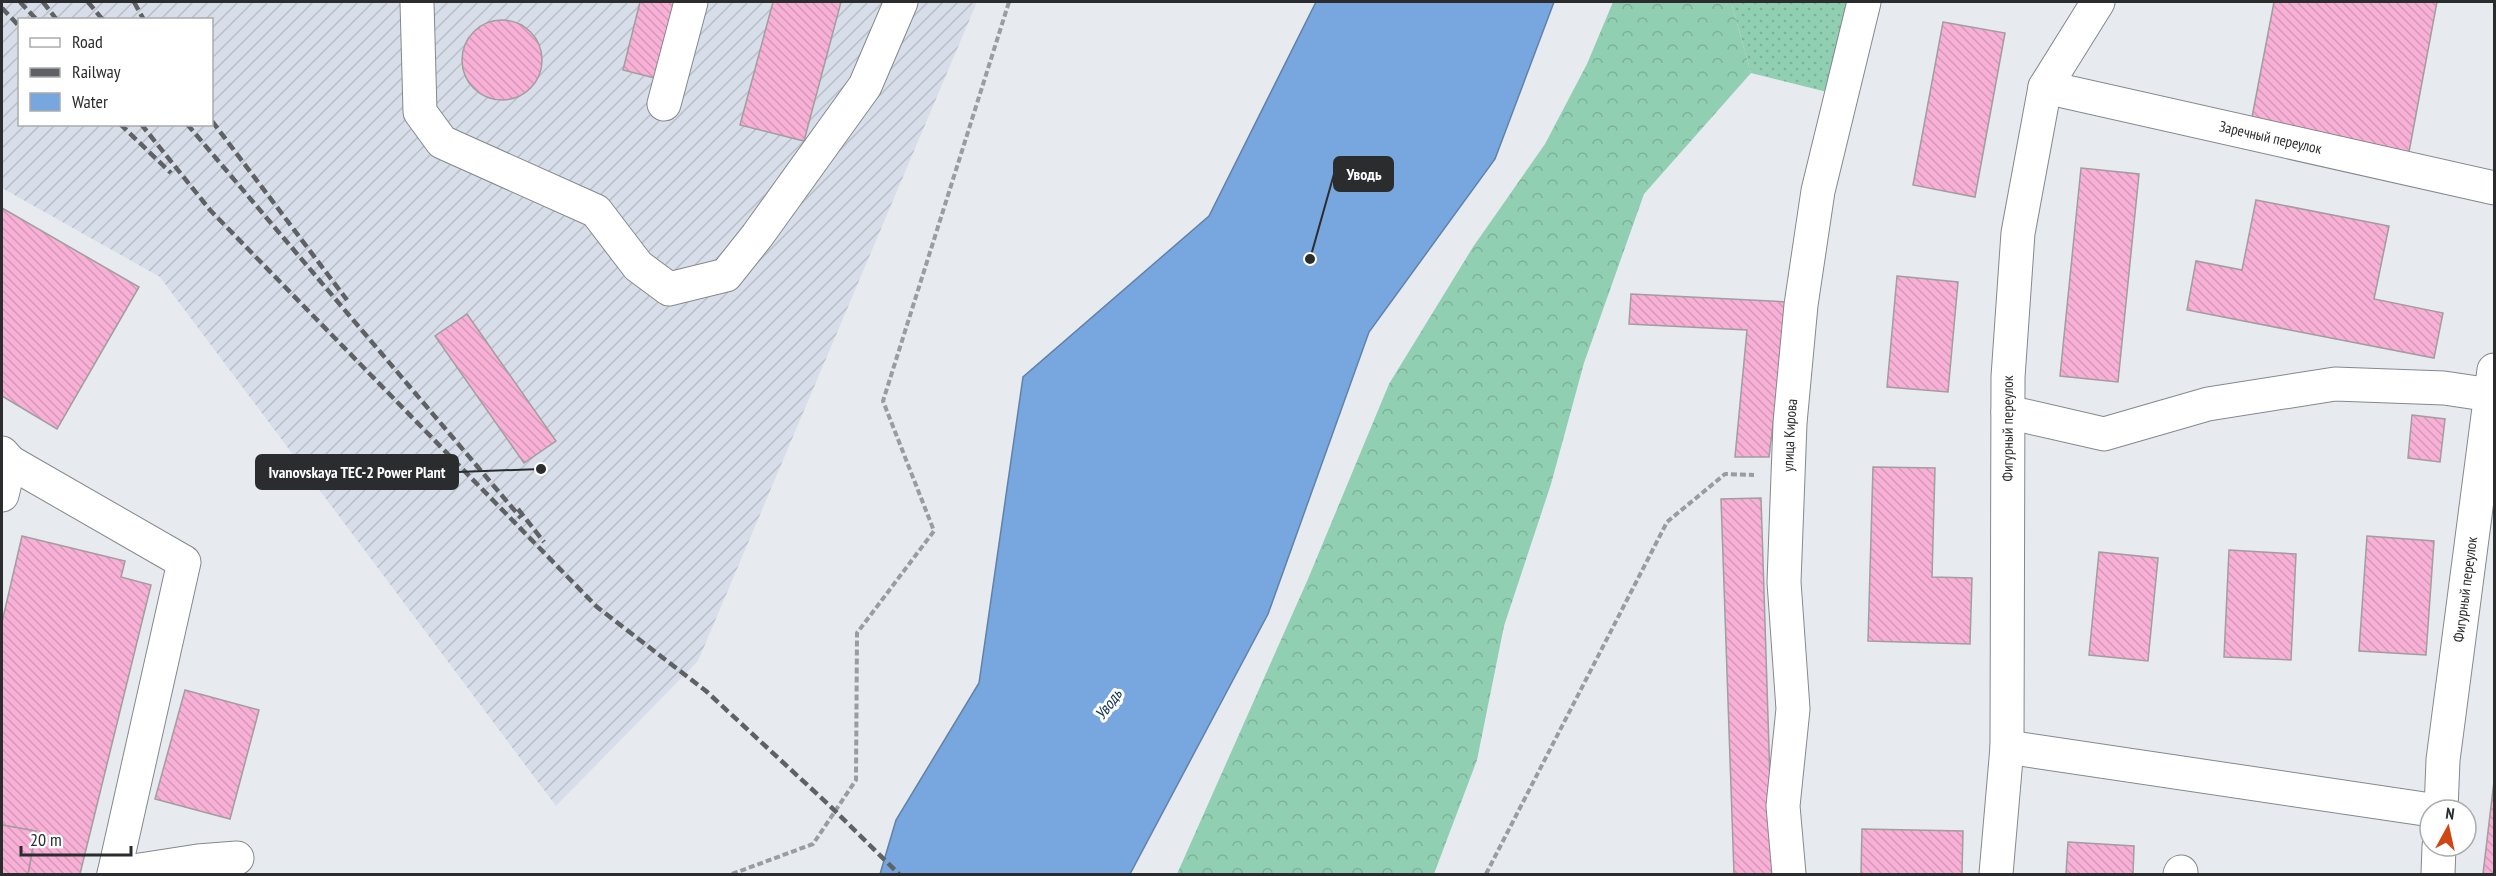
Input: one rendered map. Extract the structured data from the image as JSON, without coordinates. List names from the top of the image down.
{
  "streets": {
    "street": ["Заречный переулок", "Фигурный переулок", "улица Кирова"]
  },
  "crossings": [
    ["Заречный переулок", "Фигурный переулок"]
  ],
  "water": ["Уводь"],
  "places": ["Уводь", "Ivanovskaya TEC-2 Power Plant"],
  "legend": ["Road", "Railway", "Water"],
  "scale_bar": "20 m",
  "north": "top"
}
